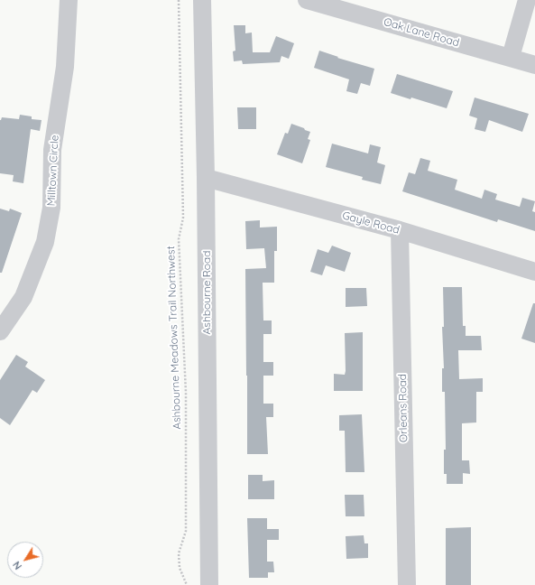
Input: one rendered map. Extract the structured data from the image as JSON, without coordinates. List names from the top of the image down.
{
  "streets": {
    "street": [
      "Oak Lane Road",
      "Milltown Circle",
      "Gayle Road",
      "Ashbourne Road",
      "Orleans Road"
    ],
    "path": ["Ashbourne Meadows Trail Northwest"]
  },
  "crossings": [
    ["Gayle Road", "Ashbourne Road"],
    ["Gayle Road", "Orleans Road"]
  ],
  "north": "bottom left"
}
